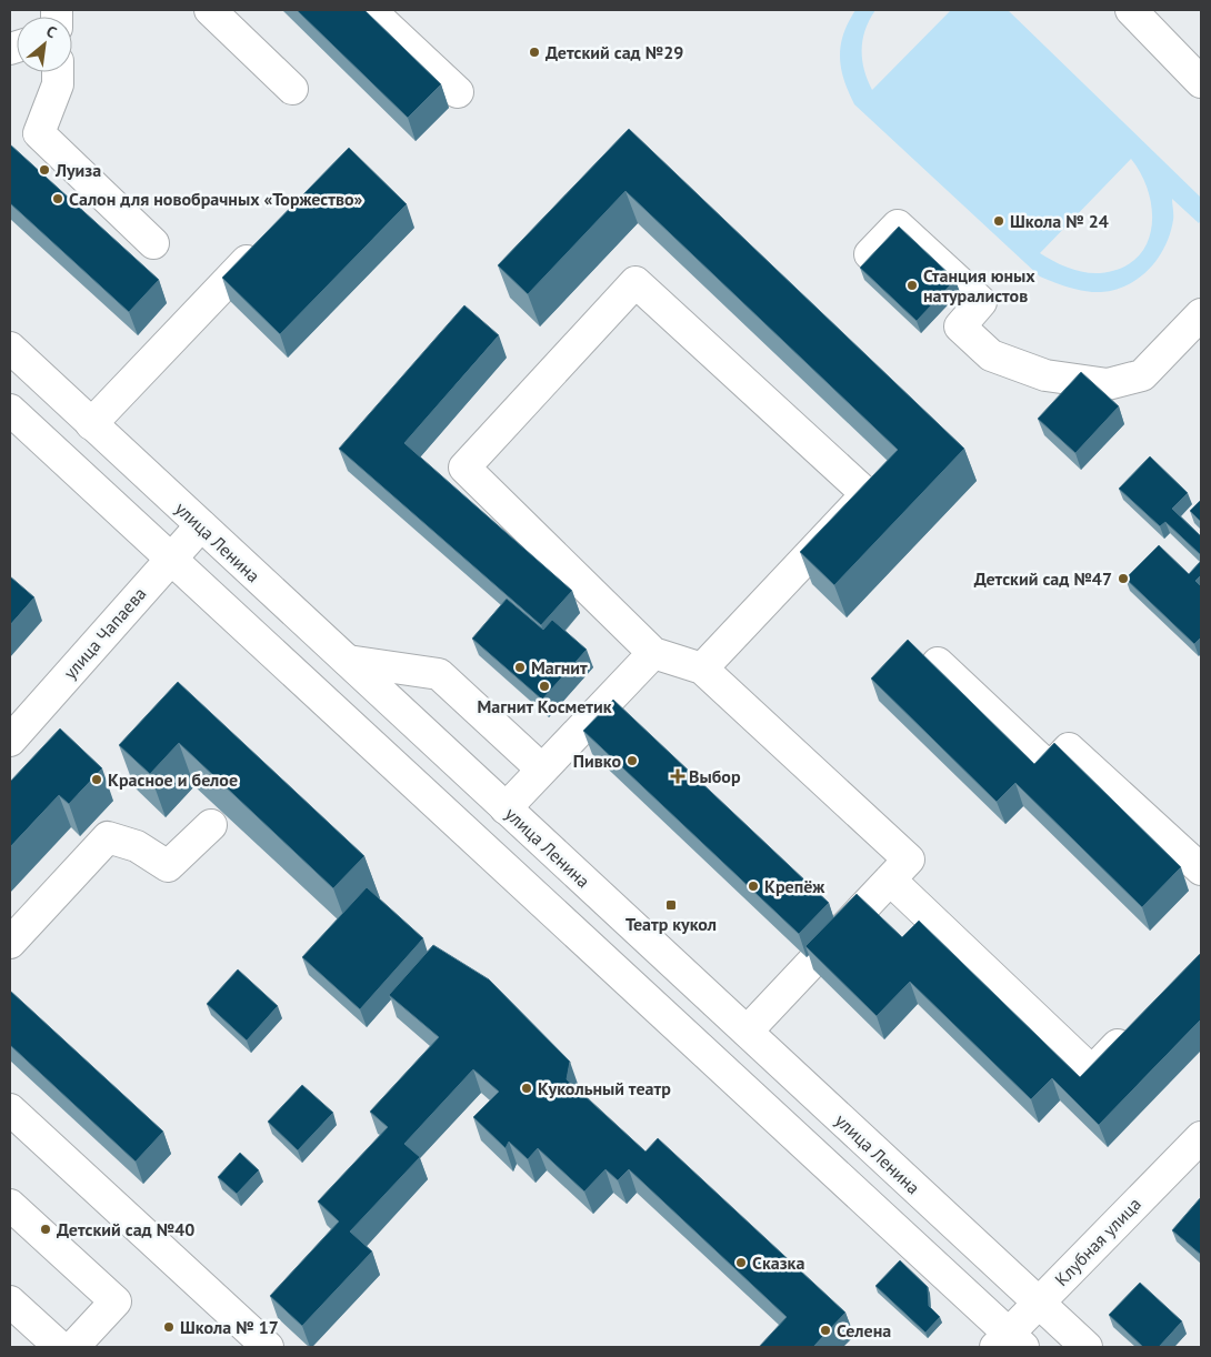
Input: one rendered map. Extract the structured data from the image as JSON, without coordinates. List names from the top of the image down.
{
  "streets": {
    "main road": ["улица Ленина", "улица Чапаева", "Клубная улица"]
  },
  "crossings": [
    ["улица Ленина", "улица Чапаева"],
    ["улица Ленина", "Клубная улица"]
  ],
  "places": {
    "other": [
      "Детский сад №29",
      "Луиза",
      "Салон для новобрачных «Торжество»",
      "Школа № 24",
      "Станция юных натуралистов",
      "Детский сад №47",
      "Магнит",
      "Магнит Косметик",
      "Пивко",
      "Красное и белое",
      "Крепёж",
      "Кукольный театр",
      "Детский сад №40",
      "Сказка",
      "Школа № 17",
      "Селена"
    ],
    "health": ["Выбор"],
    "transit": ["Театр кукол"]
  },
  "north": "top right"
}
